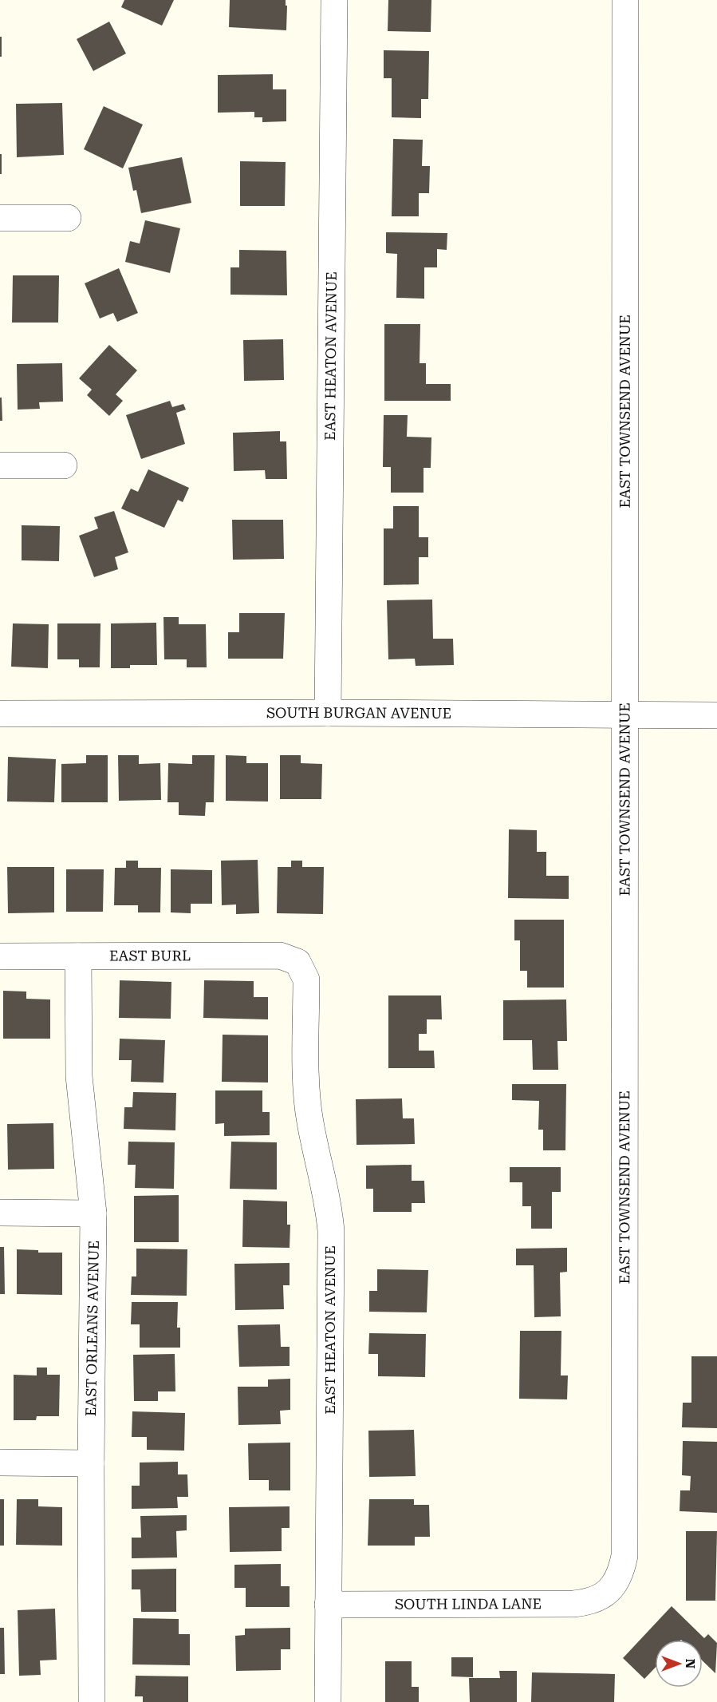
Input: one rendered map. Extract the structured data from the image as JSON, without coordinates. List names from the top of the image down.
{
  "streets": {
    "street": [
      "EAST HEATON AVENUE",
      "EAST TOWNSEND AVENUE",
      "SOUTH BURGAN AVENUE",
      "EAST BURL",
      "EAST ORLEANS AVENUE",
      "SOUTH LINDA LANE"
    ]
  },
  "crossings": [
    ["EAST HEATON AVENUE", "SOUTH BURGAN AVENUE"],
    ["EAST HEATON AVENUE", "EAST BURL"],
    ["EAST HEATON AVENUE", "SOUTH LINDA LANE"],
    ["EAST TOWNSEND AVENUE", "SOUTH BURGAN AVENUE"],
    ["EAST TOWNSEND AVENUE", "SOUTH LINDA LANE"],
    ["EAST BURL", "EAST ORLEANS AVENUE"]
  ],
  "north": "right"
}
